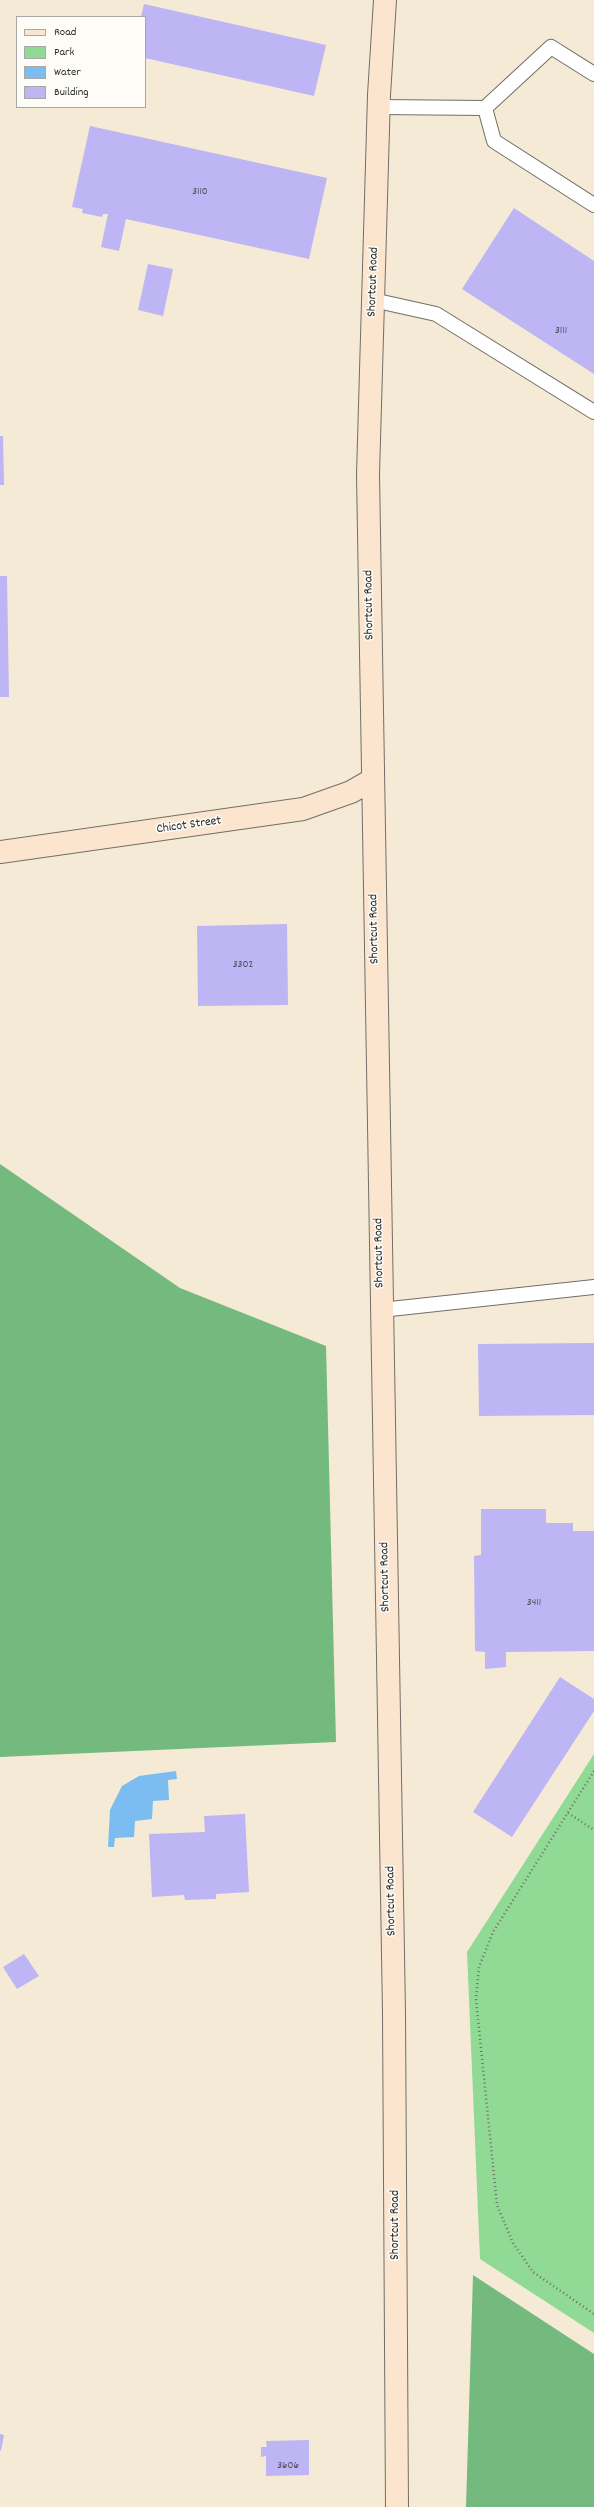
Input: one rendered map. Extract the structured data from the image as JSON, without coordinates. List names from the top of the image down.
{
  "streets": {
    "main road": ["Shortcut Road", "Chicot Street"]
  },
  "crossings": [
    ["Shortcut Road", "Chicot Street"]
  ],
  "house_numbers": [
    "3110",
    "3111",
    "3302",
    "3411",
    "3606"
  ],
  "legend": [
    "Road",
    "Park",
    "Water",
    "Building"
  ]
}
